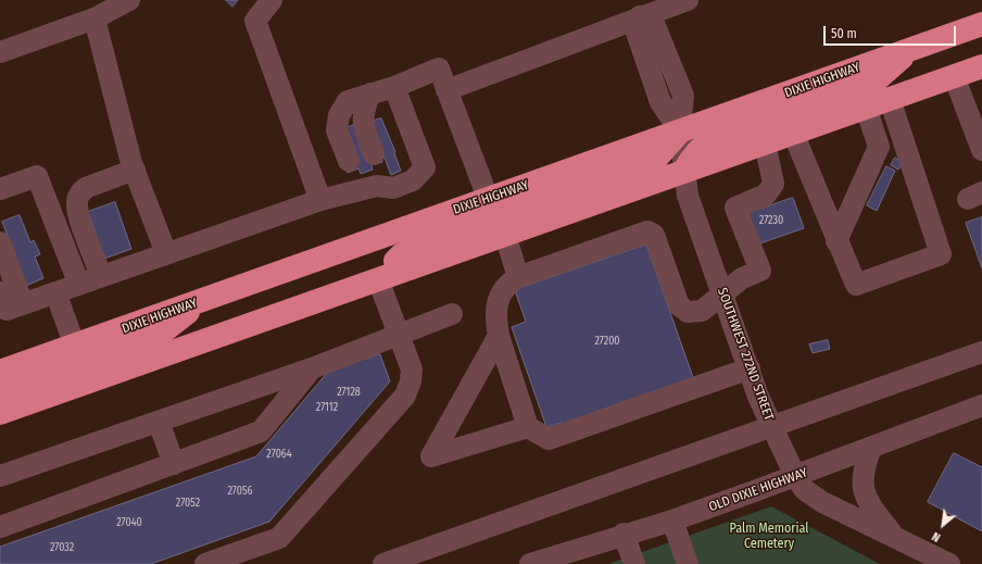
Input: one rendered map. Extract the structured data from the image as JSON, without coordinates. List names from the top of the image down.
{
  "streets": {
    "highway": ["DIXIE HIGHWAY"],
    "street": ["SOUTHWEST 272ND STREET", "OLD DIXIE HIGHWAY"]
  },
  "crossings": [
    ["DIXIE HIGHWAY", "SOUTHWEST 272ND STREET"],
    ["SOUTHWEST 272ND STREET", "OLD DIXIE HIGHWAY"]
  ],
  "parks": ["Palm Memorial Cemetery"],
  "house_numbers": [
    "27230",
    "27200",
    "27128",
    "27112",
    "27064",
    "27056",
    "27052",
    "27040",
    "27032"
  ],
  "scale_bar": "50 m",
  "north": "bottom left"
}
